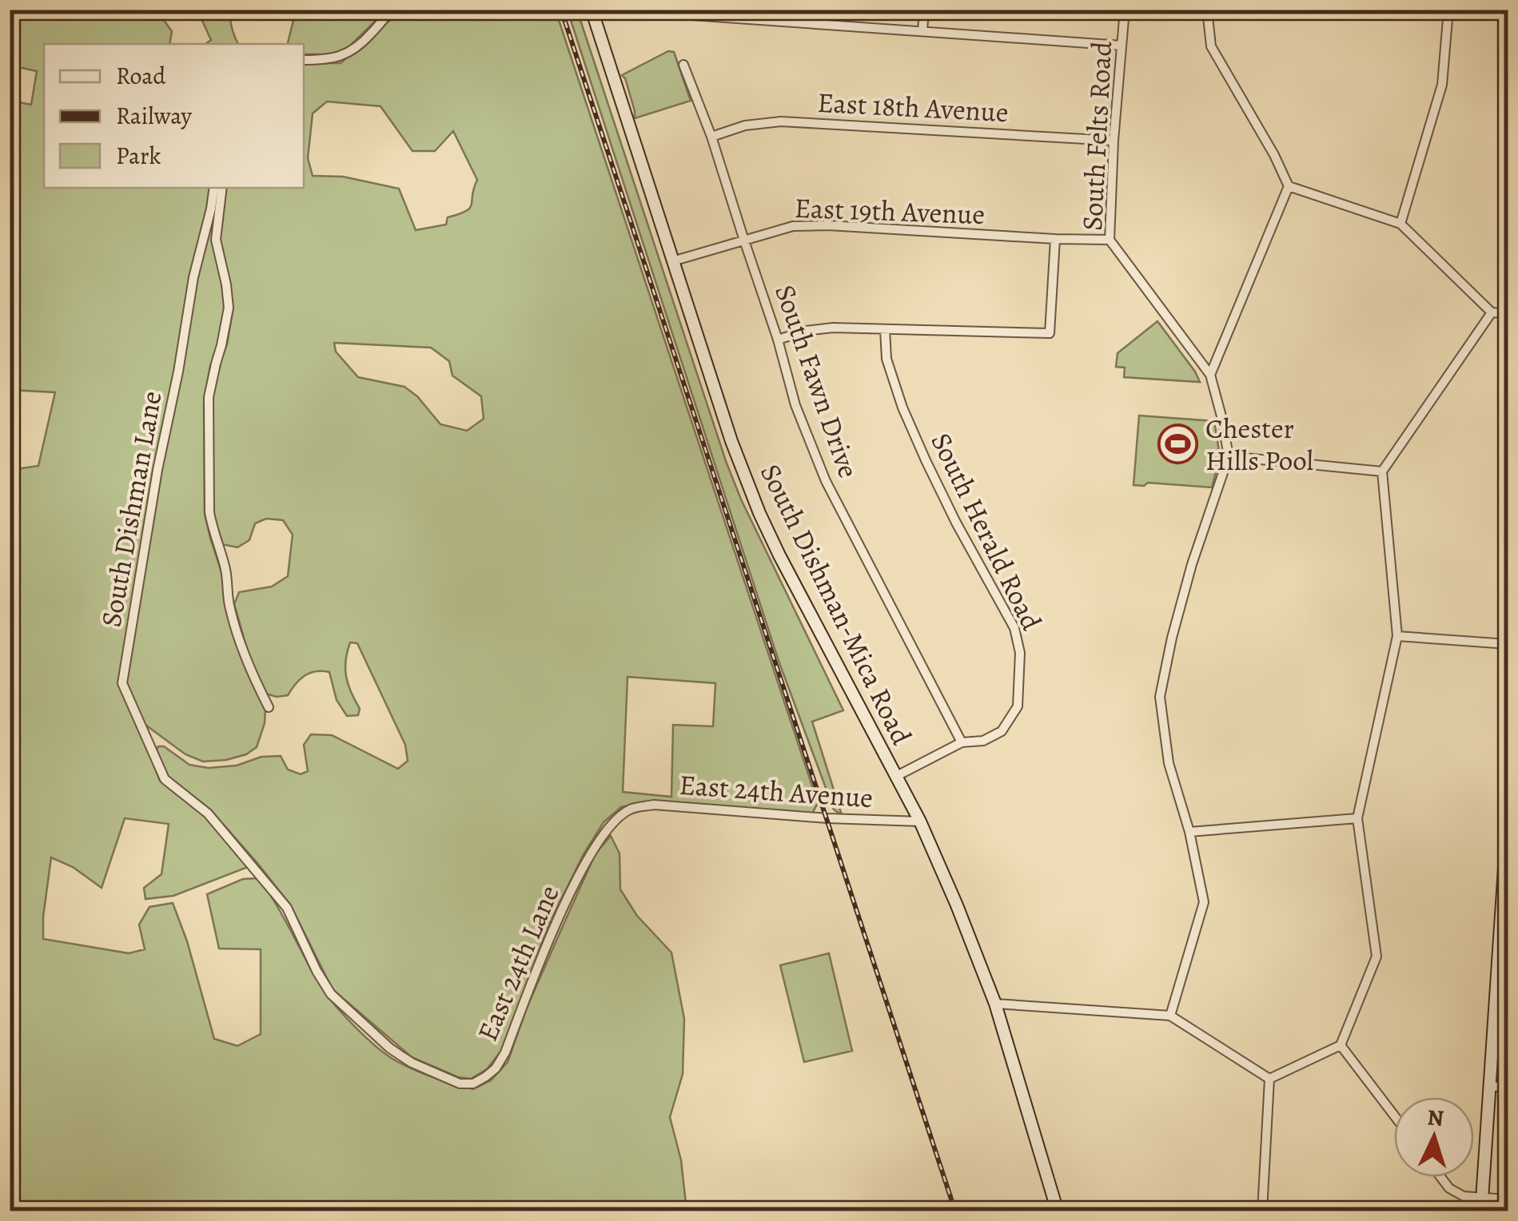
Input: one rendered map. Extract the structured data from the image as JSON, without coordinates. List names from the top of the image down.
{
  "streets": {
    "main road": ["South Dishman-Mica Road"],
    "street": [
      "East 18th Avenue",
      "South Felts Road",
      "East 19th Avenue",
      "South Fawn Drive",
      "South Dishman Lane",
      "South Herald Road",
      "East 24th Avenue",
      "East 24th Lane"
    ]
  },
  "crossings": [
    ["East 18th Avenue", "South Felts Road"],
    ["East 18th Avenue", "South Fawn Drive"],
    ["South Felts Road", "East 19th Avenue"],
    ["East 19th Avenue", "South Fawn Drive"],
    ["East 19th Avenue", "South Dishman-Mica Road"],
    ["South Fawn Drive", "South Herald Road"],
    ["South Dishman Lane", "East 24th Lane"],
    ["South Herald Road", "South Dishman-Mica Road"],
    ["South Dishman-Mica Road", "East 24th Avenue"],
    ["East 24th Avenue", "East 24th Lane"]
  ],
  "places": {
    "sports": ["Chester Hills Pool"]
  },
  "legend": ["Road", "Railway", "Park"],
  "north": "top"
}
